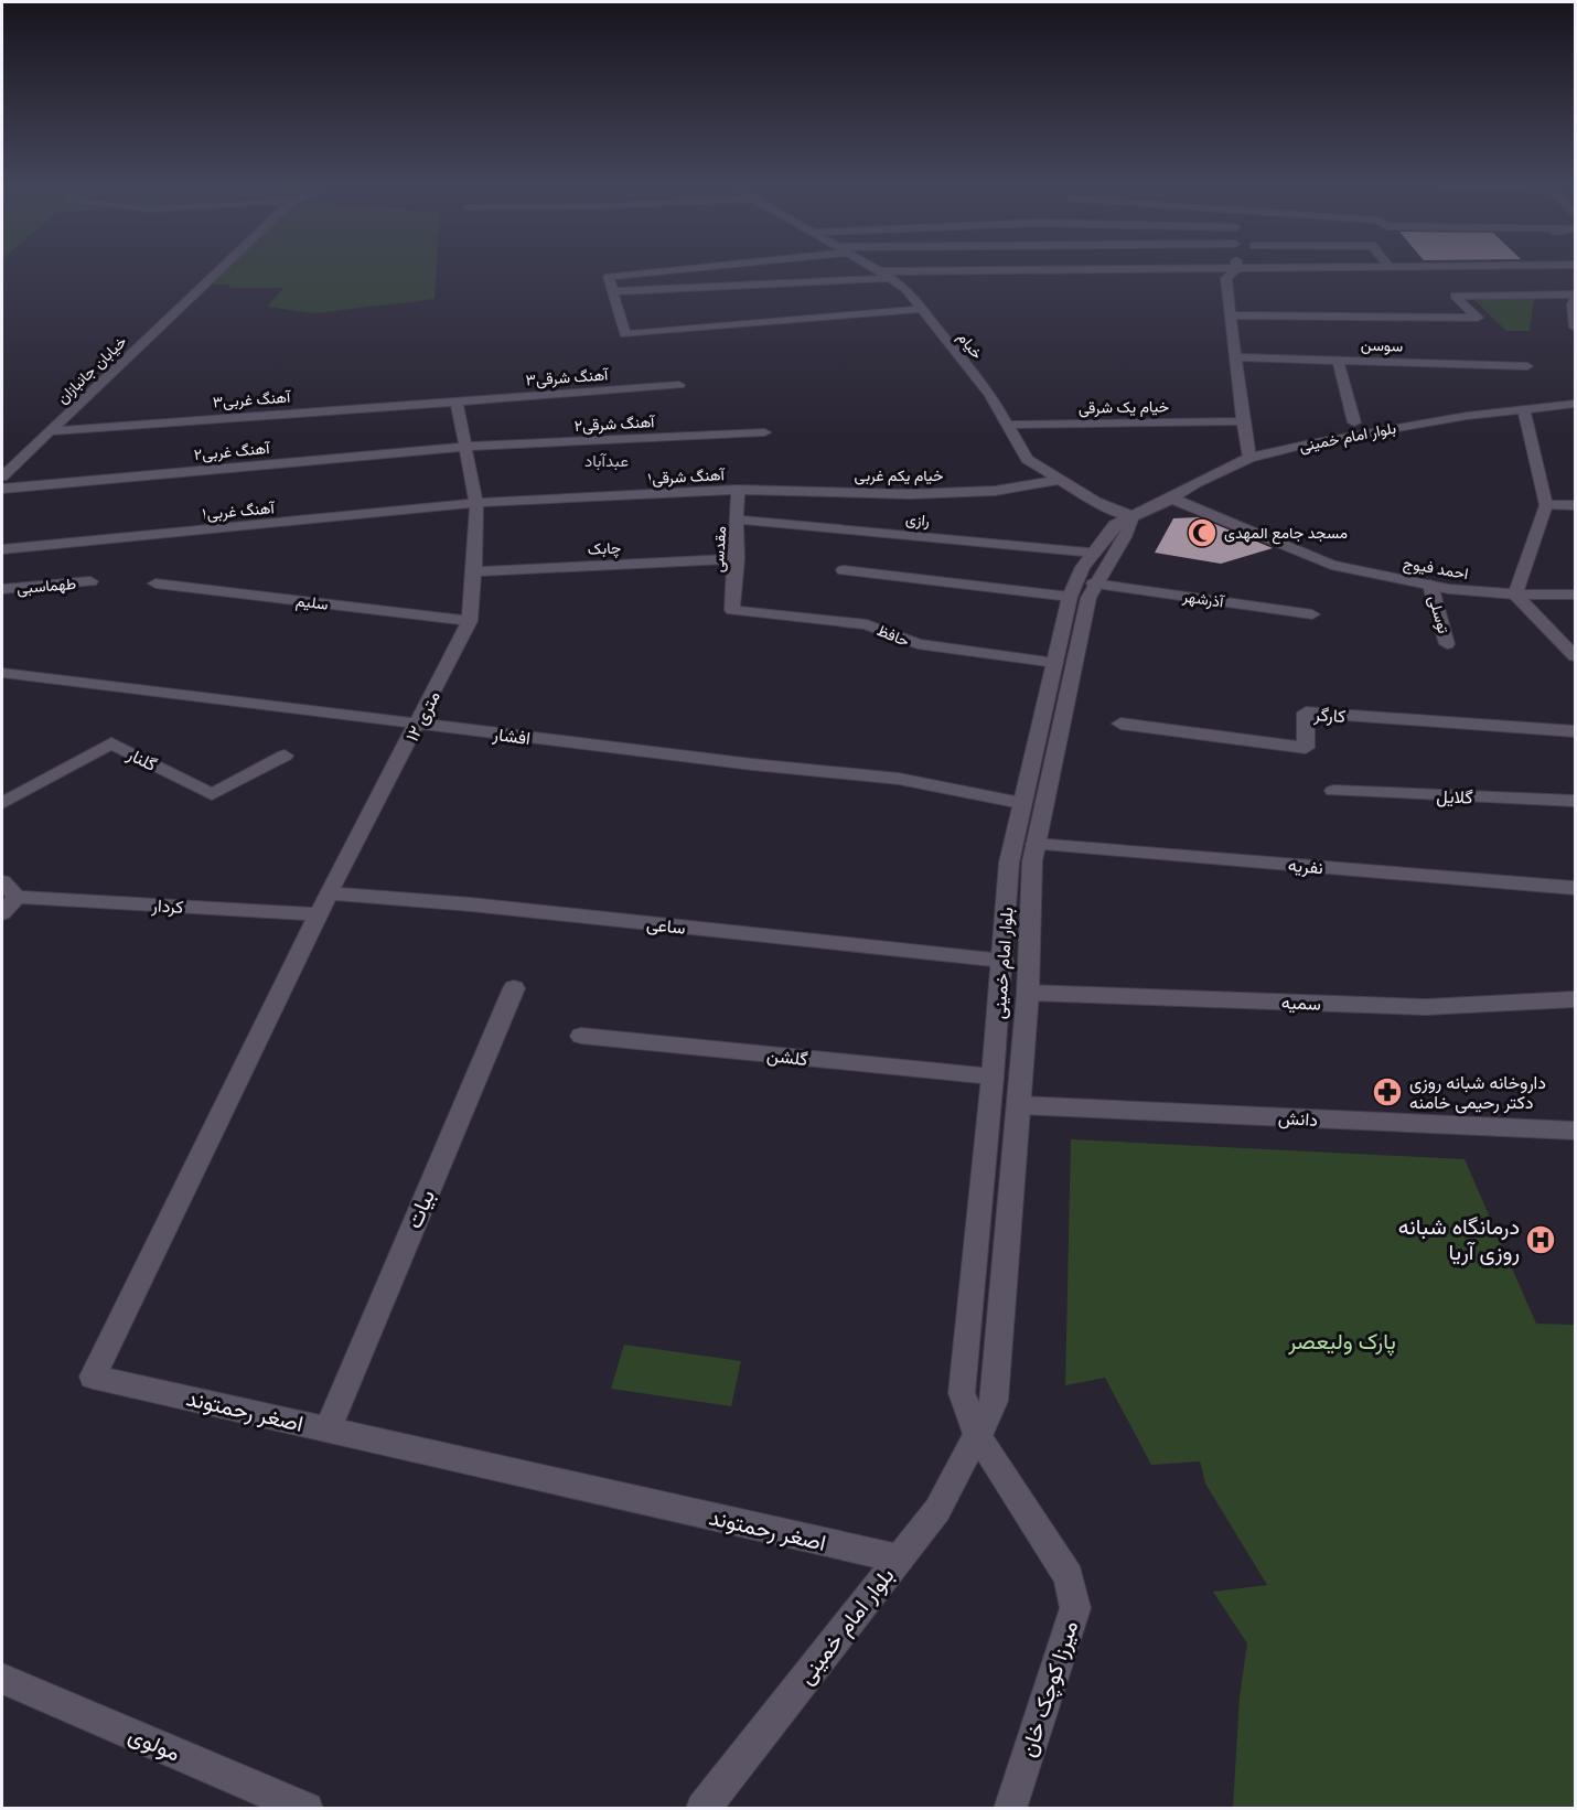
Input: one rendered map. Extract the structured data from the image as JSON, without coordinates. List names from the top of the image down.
{
  "streets": {
    "street": [
      "خیام",
      "سوسن",
      "خیابان جانبازان",
      "آهنگ شرقی۳",
      "آهنگ غربی۳",
      "خیام یک شرقی",
      "آهنگ شرقی۲",
      "بلوار امام خمینی",
      "آهنگ غربی۲",
      "خیام یکم غربی",
      "آهنگ شرقی۱",
      "آهنگ غربی۱",
      "رازی",
      "چابک",
      "مقدسی",
      "احمد فیوج",
      "طهماسبی",
      "آذرشهر",
      "سلیم",
      "توسلی",
      "حافظ",
      "کارگر",
      "۱۲ متری",
      "افشار",
      "گلنار",
      "گلایل",
      "نفریه",
      "کردار",
      "ساعی",
      "سمیه",
      "گلشن",
      "دانش",
      "بیات",
      "اصغر رحمتوند",
      "میرزا کوچک خان",
      "مولوی"
    ]
  },
  "crossings": [
    ["خیام", "خیام یک شرقی"],
    ["خیام", "بلوار امام خمینی"],
    ["خیام", "خیام یکم غربی"],
    ["خیابان جانبازان", "آهنگ غربی۳"],
    ["آهنگ شرقی۳", "آهنگ غربی۳"],
    ["آهنگ شرقی۳", "۱۲ متری"],
    ["آهنگ غربی۳", "۱۲ متری"],
    ["آهنگ شرقی۲", "آهنگ غربی۲"],
    ["آهنگ شرقی۲", "۱۲ متری"],
    ["بلوار امام خمینی", "رازی"],
    ["بلوار امام خمینی", "احمد فیوج"],
    ["بلوار امام خمینی", "آذرشهر"],
    ["بلوار امام خمینی", "حافظ"],
    ["بلوار امام خمینی", "افشار"],
    ["بلوار امام خمینی", "نفریه"],
    ["بلوار امام خمینی", "ساعی"],
    ["بلوار امام خمینی", "سمیه"],
    ["بلوار امام خمینی", "گلشن"],
    ["بلوار امام خمینی", "دانش"],
    ["بلوار امام خمینی", "اصغر رحمتوند"],
    ["بلوار امام خمینی", "میرزا کوچک خان"],
    ["آهنگ غربی۲", "۱۲ متری"],
    ["خیام یکم غربی", "آهنگ شرقی۱"],
    ["خیام یکم غربی", "مقدسی"],
    ["آهنگ شرقی۱", "آهنگ غربی۱"],
    ["آهنگ شرقی۱", "مقدسی"],
    ["آهنگ شرقی۱", "۱۲ متری"],
    ["آهنگ غربی۱", "۱۲ متری"],
    ["رازی", "مقدسی"],
    ["چابک", "مقدسی"],
    ["چابک", "۱۲ متری"],
    ["مقدسی", "حافظ"],
    ["احمد فیوج", "توسلی"],
    ["سلیم", "۱۲ متری"],
    ["۱۲ متری", "افشار"],
    ["۱۲ متری", "کردار"],
    ["۱۲ متری", "ساعی"],
    ["۱۲ متری", "اصغر رحمتوند"],
    ["کردار", "ساعی"],
    ["کردار", "اصغر رحمتوند"],
    ["ساعی", "اصغر رحمتوند"],
    ["بیات", "اصغر رحمتوند"]
  ],
  "districts": ["عبدآباد"],
  "parks": ["پارک ولیعصر"],
  "places": {
    "mosque": ["مسجد جامع المهدی"],
    "pharmacy": ["داروخانه شبانه روزی دکتر رحیمی خامنه"],
    "hospital": ["درمانگاه شبانه روزی آریا"]
  }
}
